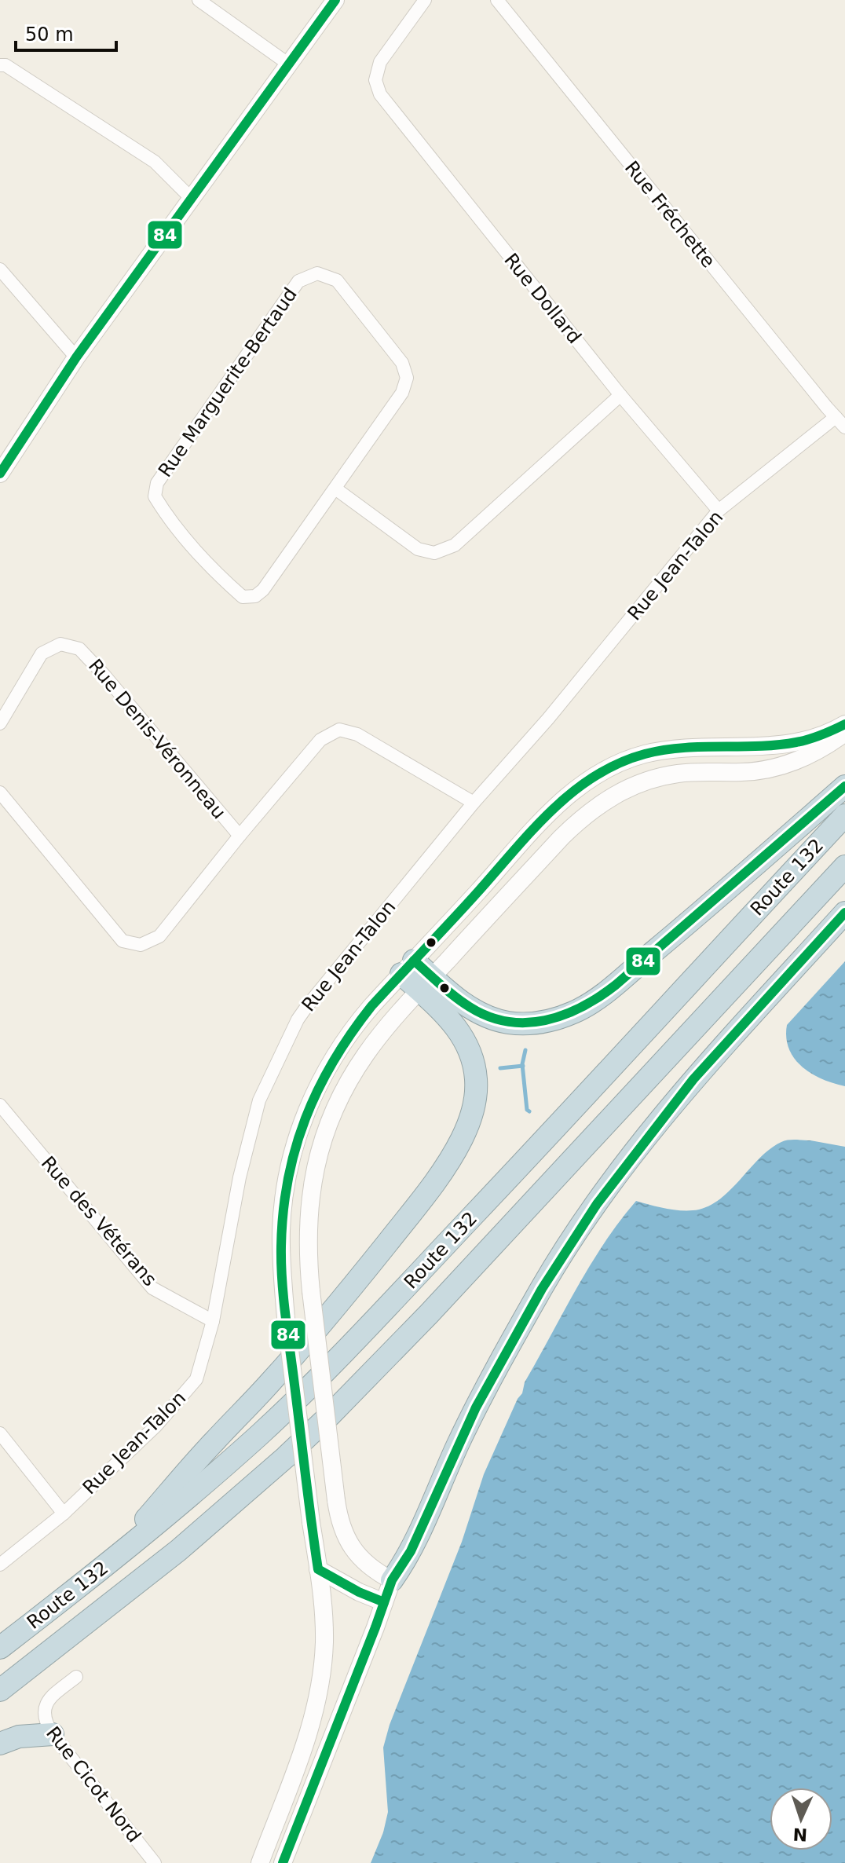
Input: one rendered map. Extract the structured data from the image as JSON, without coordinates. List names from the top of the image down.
{
  "streets": {
    "highway": ["Route 132"],
    "street": [
      "Rue Fréchette",
      "Rue Dollard",
      "Rue Marguerite-Bertaud",
      "Rue Jean-Talon",
      "Rue Denis-Véronneau",
      "Rue des Vétérans",
      "Rue Cicot Nord"
    ]
  },
  "crossings": [
    ["Rue Fréchette", "Rue Jean-Talon"],
    ["Rue Dollard", "Rue Jean-Talon"],
    ["Rue Jean-Talon", "Rue Denis-Véronneau"],
    ["Rue Jean-Talon", "Rue des Vétérans"]
  ],
  "lines": ["transit line 84"],
  "scale_bar": "50 m",
  "north": "bottom"
}
